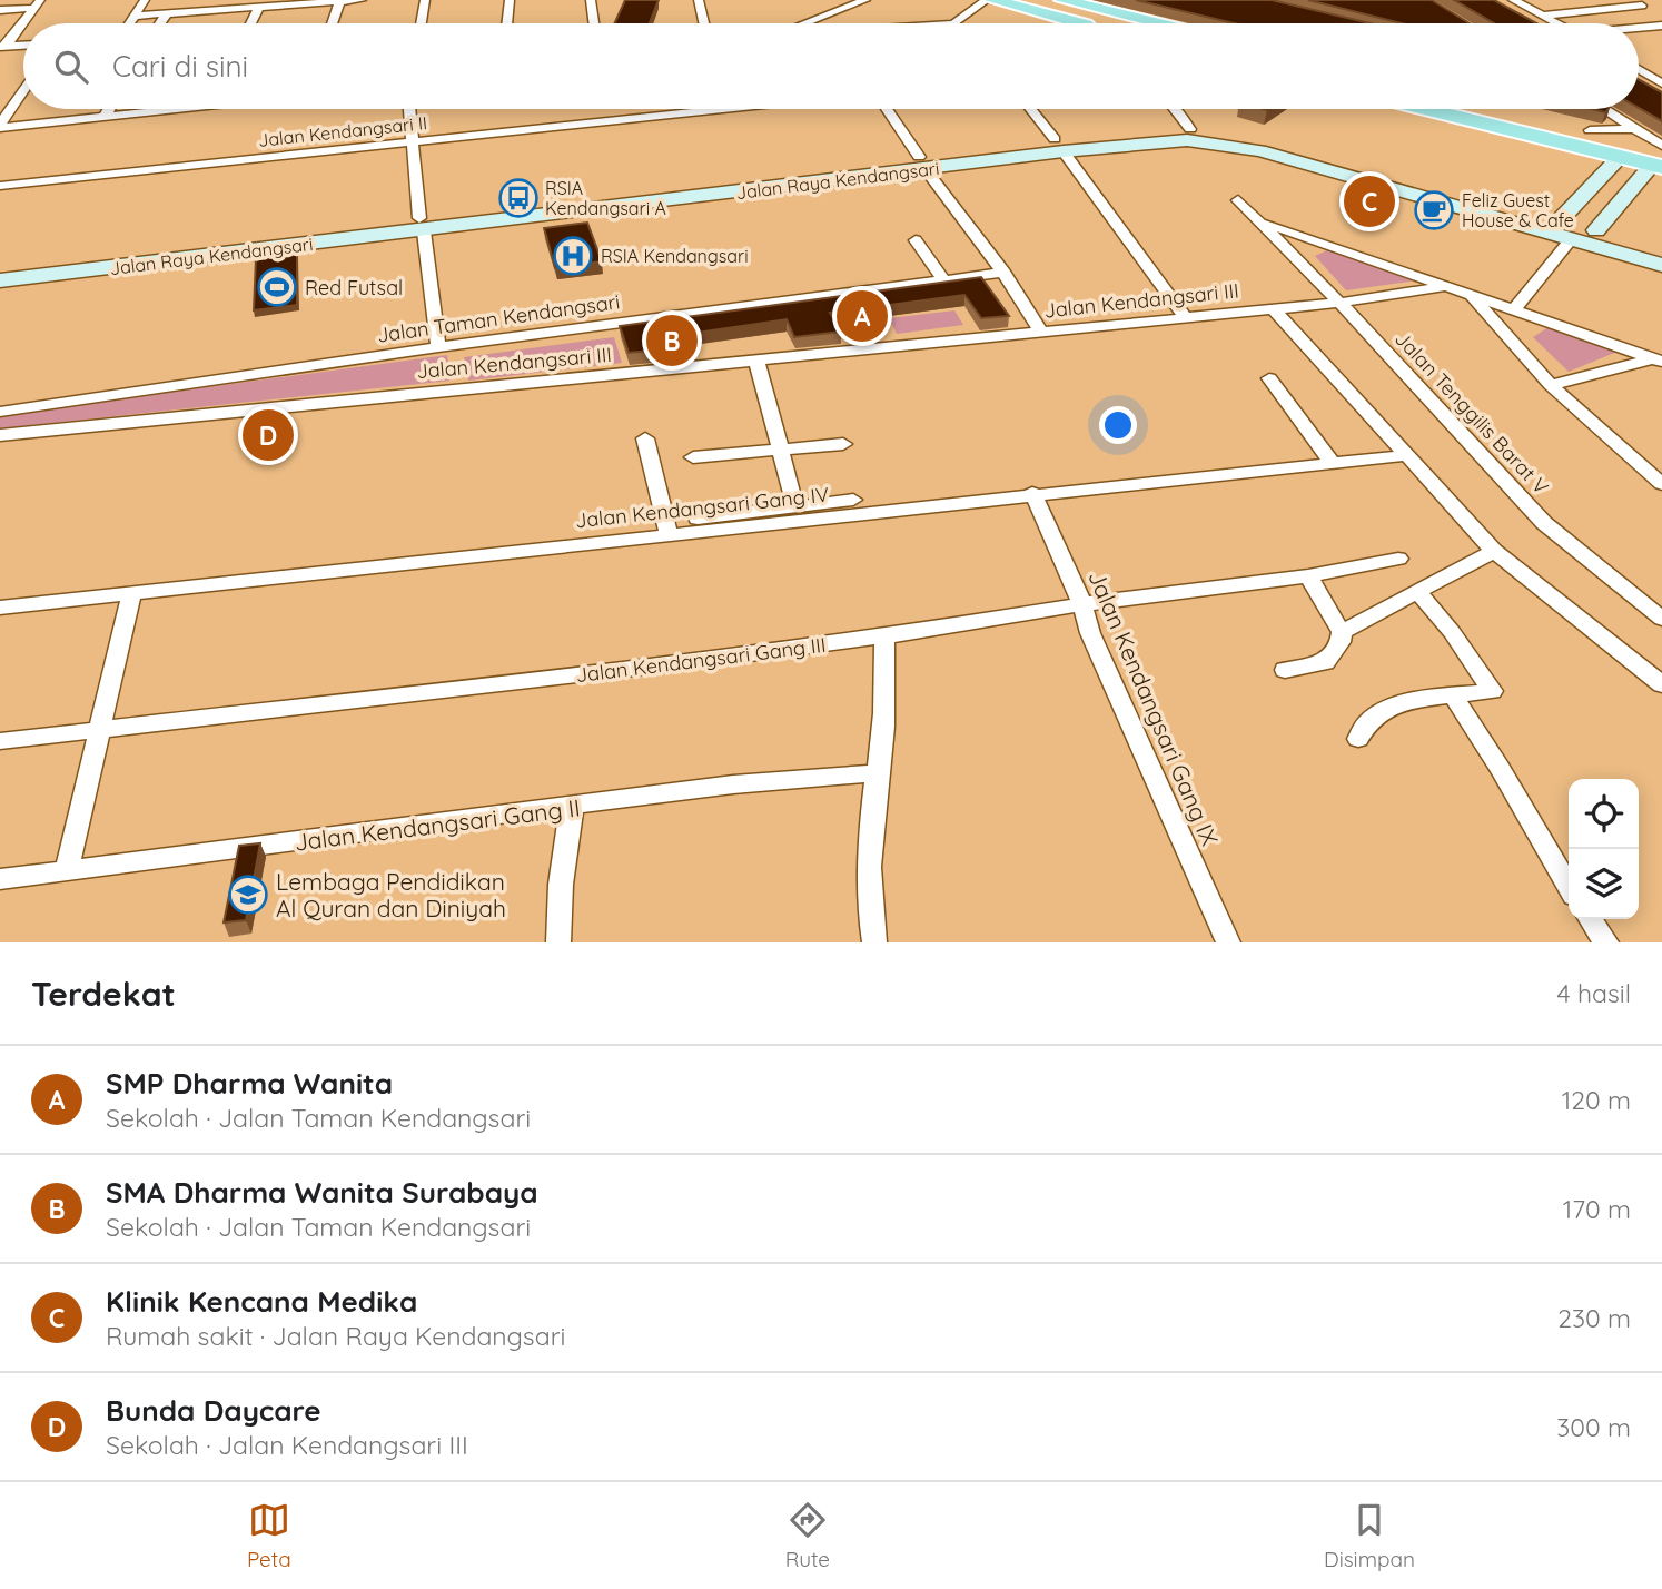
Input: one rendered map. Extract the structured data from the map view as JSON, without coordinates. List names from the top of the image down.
{
  "streets": {
    "main road": ["Jalan Raya Kendangsari"],
    "street": [
      "Jalan Kendangsari II",
      "Jalan Kendangsari III",
      "Jalan Taman Kendangsari",
      "Jalan Tenggilis Barat V",
      "Jalan Kendangsari Gang IV",
      "Jalan Kendangsari Gang III",
      "Jalan Kendangsari Gang IX",
      "Jalan Kendangsari Gang II"
    ]
  },
  "crossings": [
    ["Jalan Kendangsari III", "Jalan Tenggilis Barat V"],
    ["Jalan Kendangsari Gang IV", "Jalan Kendangsari Gang IX"],
    ["Jalan Kendangsari Gang III", "Jalan Kendangsari Gang IX"]
  ],
  "places": {
    "bus stop": ["RSIA Kendangsari A"],
    "cafe": ["Feliz Guest House & Cafe"],
    "hospital": ["RSIA Kendangsari"],
    "sports": ["Red Futsal"],
    "school or university": ["Lembaga Pendidikan Al Quran dan Diniyah"]
  },
  "page": {
    "search": "Cari di sini",
    "pins": [
      "C",
      "A",
      "B",
      "D"
    ],
    "heading": ["Terdekat", "4 hasil"],
    "list": [
      {
        "mark": "A",
        "name": "SMP Dharma Wanita",
        "note": "Sekolah · Jalan Taman Kendangsari",
        "value": "120 m"
      },
      {
        "mark": "B",
        "name": "SMA Dharma Wanita Surabaya",
        "note": "Sekolah · Jalan Taman Kendangsari",
        "value": "170 m"
      },
      {
        "mark": "C",
        "name": "Klinik Kencana Medika",
        "note": "Rumah sakit · Jalan Raya Kendangsari",
        "value": "230 m"
      },
      {
        "mark": "D",
        "name": "Bunda Daycare",
        "note": "Sekolah · Jalan Kendangsari III",
        "value": "300 m"
      }
    ],
    "nav": ["Peta", "Rute", "Disimpan"]
  }
}
